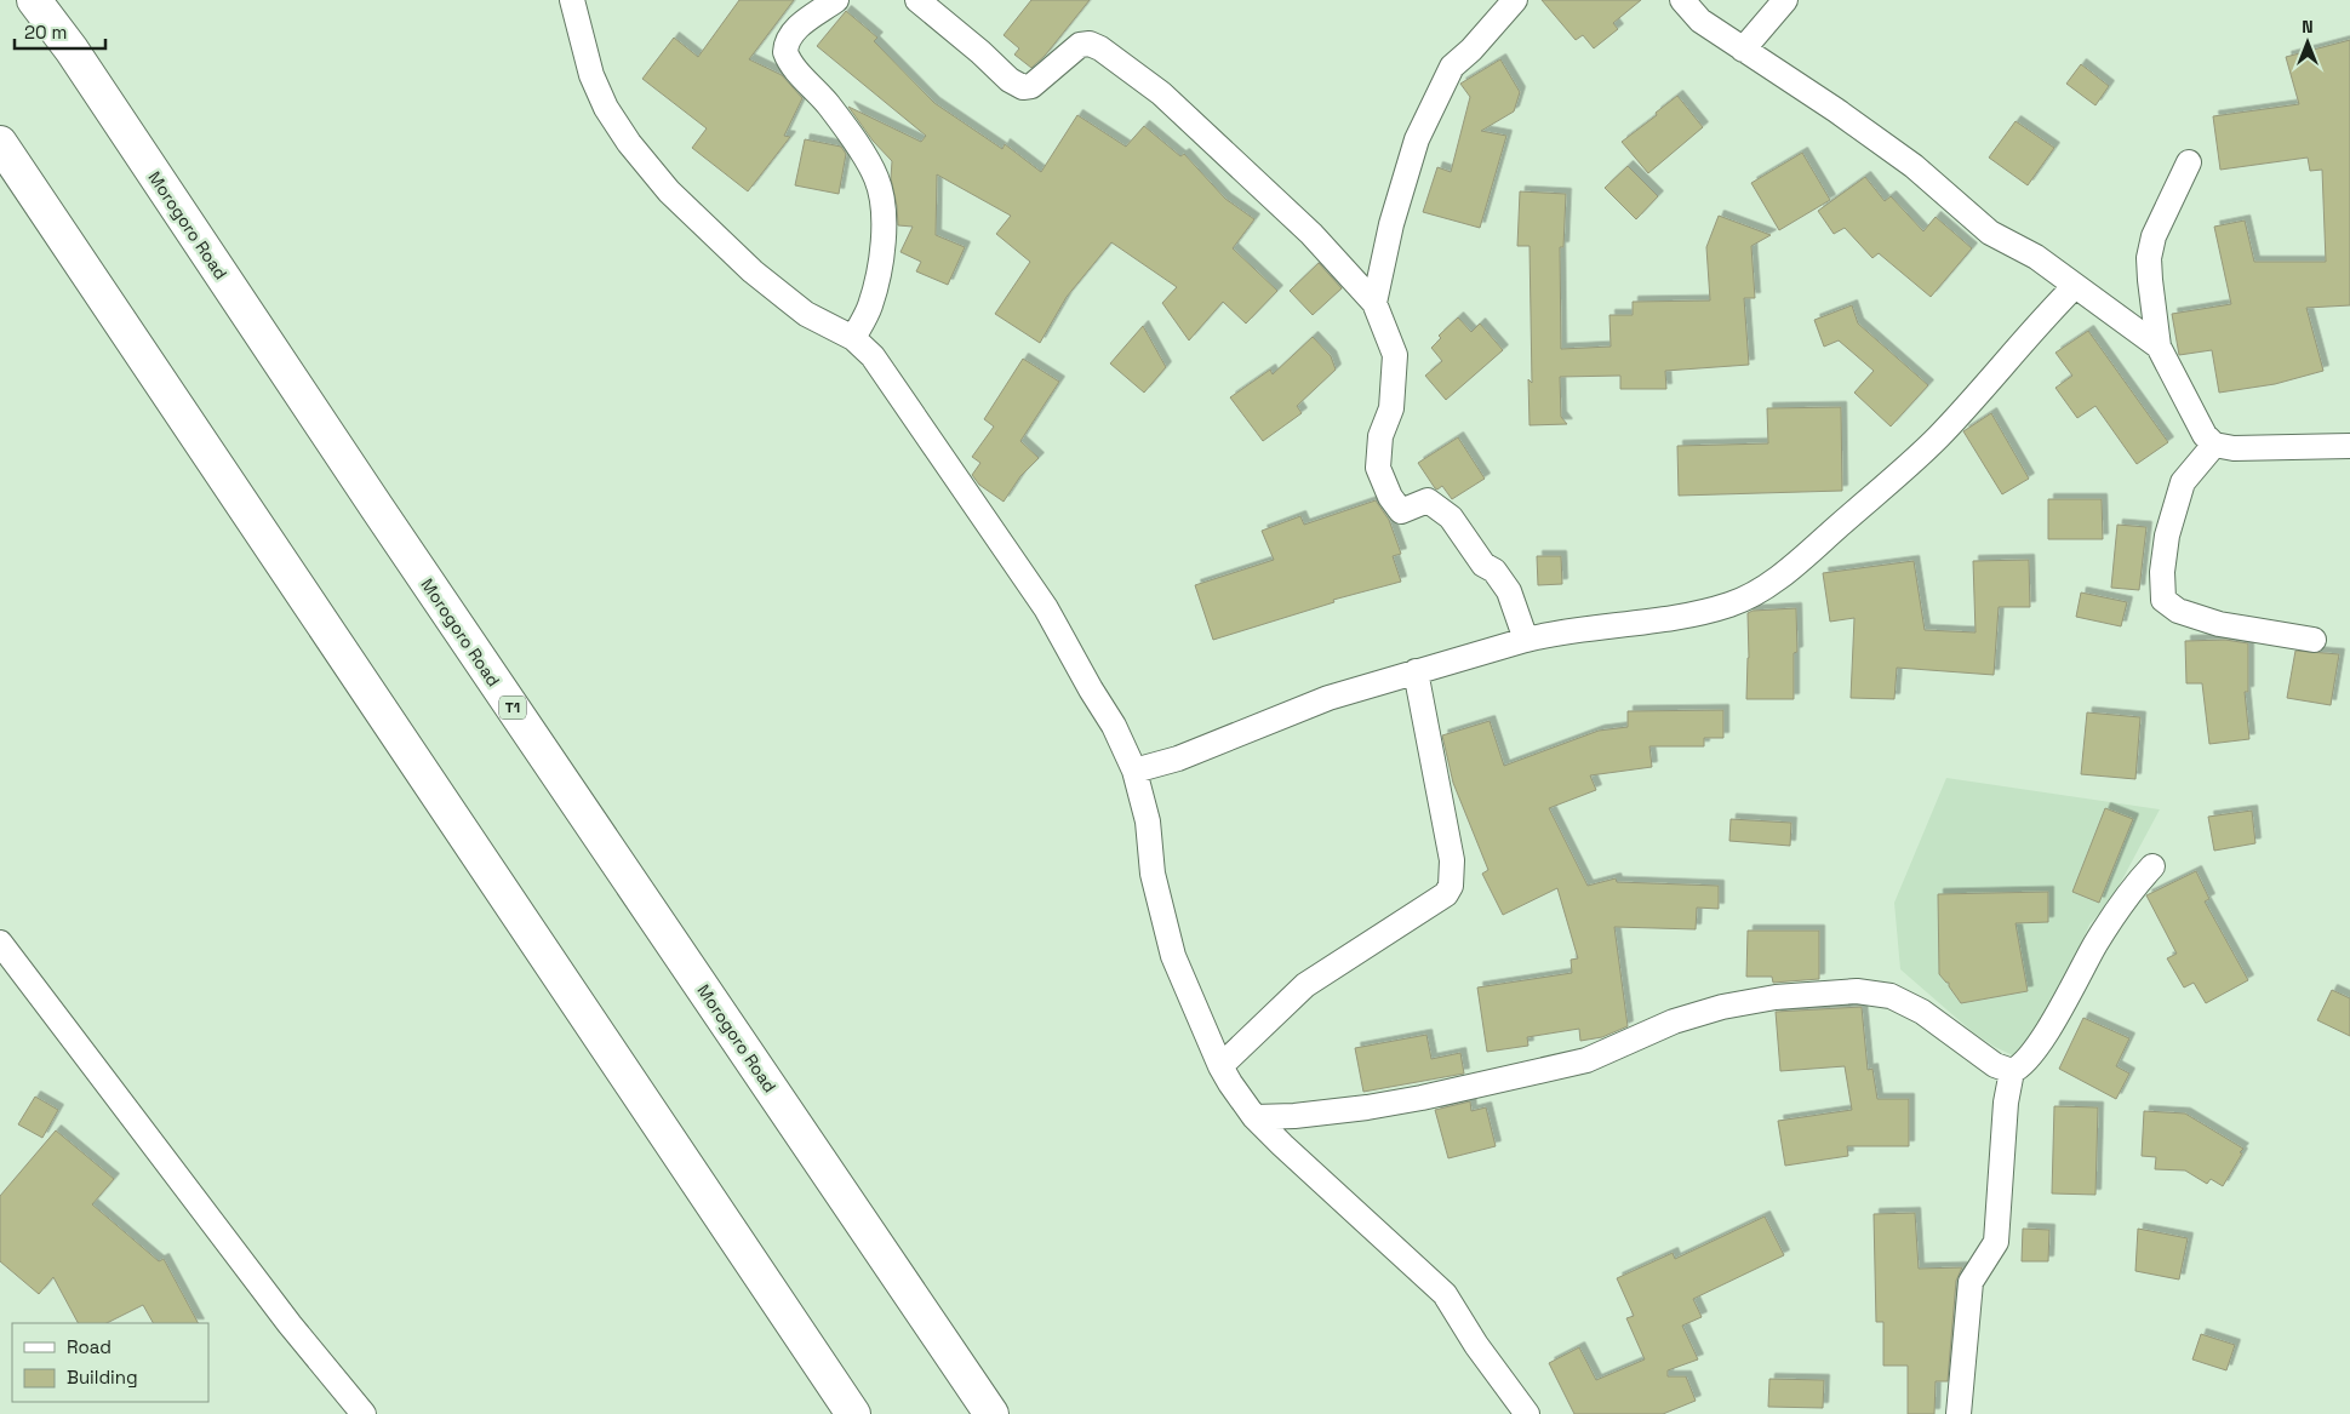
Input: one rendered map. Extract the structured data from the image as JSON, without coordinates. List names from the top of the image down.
{
  "streets": {
    "highway": ["Morogoro Road", "T1"]
  },
  "legend": ["Road", "Building"],
  "scale_bar": "20 m",
  "north": "top"
}
